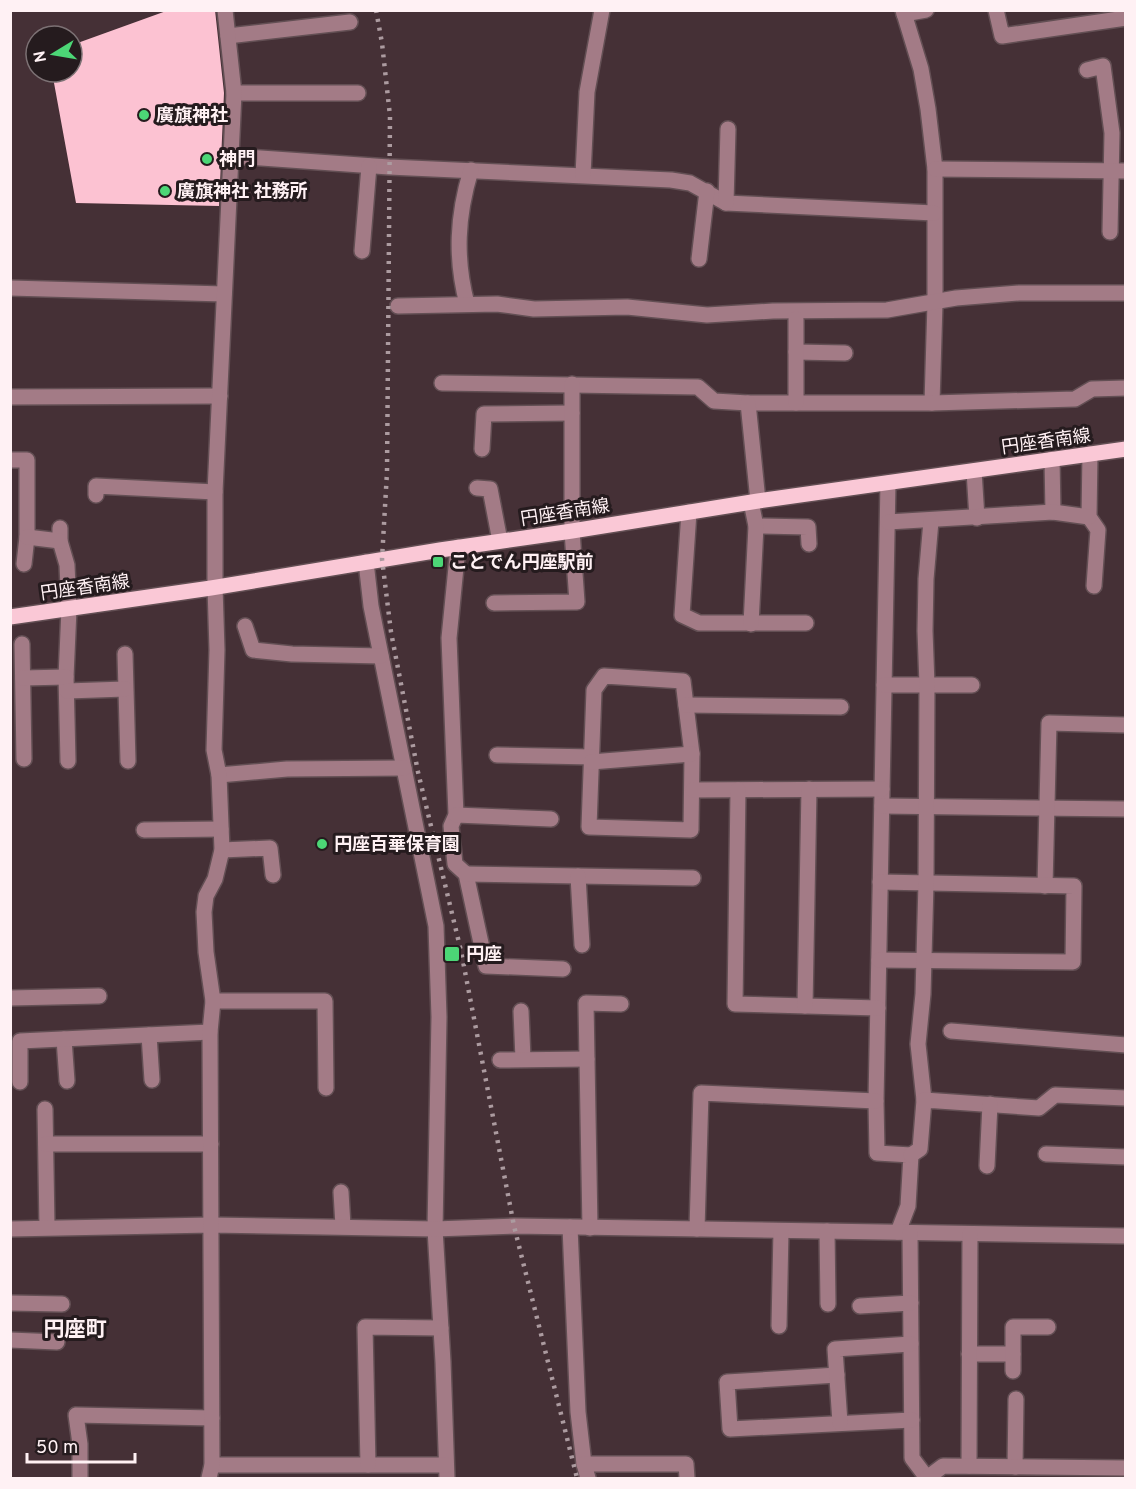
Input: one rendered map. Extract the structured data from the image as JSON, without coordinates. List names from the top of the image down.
{
  "streets": {
    "main road": ["円座香南線"]
  },
  "districts": ["円座町"],
  "places": {
    "other": [
      "廣旗神社",
      "神門",
      "廣旗神社 社務所",
      "円座百華保育園"
    ],
    "transit": ["ことでん円座駅前", "円座"]
  },
  "scale_bar": "50 m",
  "north": "left"
}
